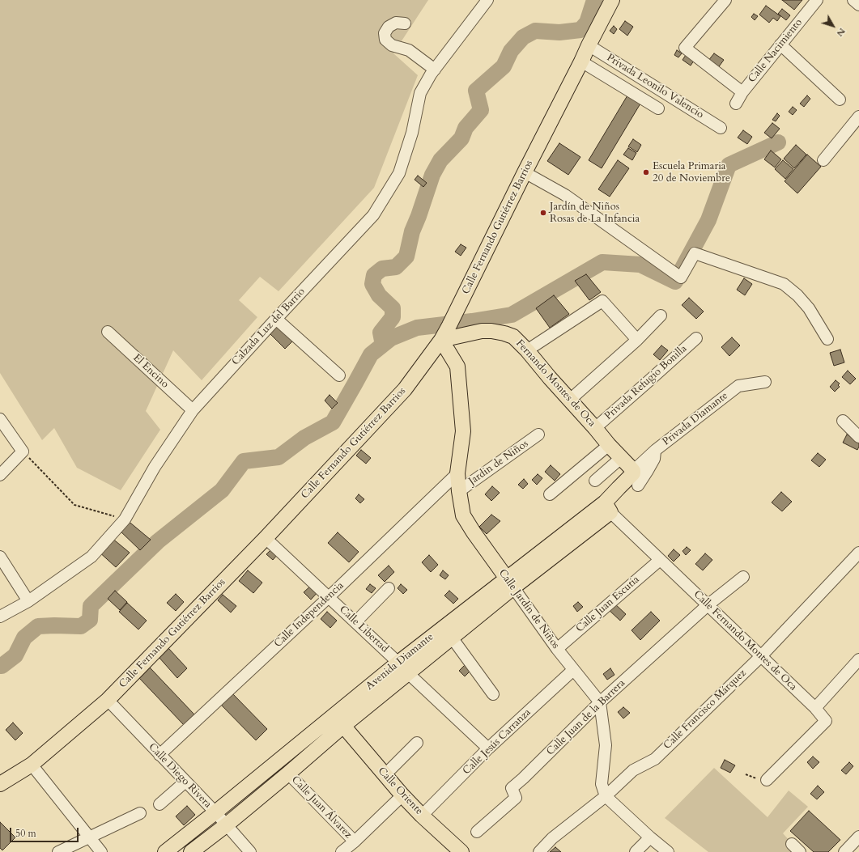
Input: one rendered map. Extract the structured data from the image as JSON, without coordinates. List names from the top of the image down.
{
  "streets": {
    "main road": [
      "Calle Fernando Gutiérrez Barrios",
      "Fernando Montes de Oca",
      "Calle Jardín de Niños",
      "Avenida Diamante",
      "Calle Oriente"
    ],
    "street": [
      "Calle Nacimiento",
      "Privada Leonilo Valencio",
      "Calzada Luz del Barrio",
      "El Encino",
      "Privada Refugio Bonilla",
      "Privada Diamante",
      "Jardin de Niños",
      "Calle Juan Escutia",
      "Calle Independencia",
      "Calle Libertad",
      "Calle Fernando Montes de Oca",
      "Calle Francisco Márquez",
      "Calle Juan de la Barrera",
      "Calle Jesús Carranza",
      "Calle Diego Rivera",
      "Calle Juan Álvarez"
    ]
  },
  "crossings": [
    ["Privada Leonilo Valencio", "Calle Fernando Gutiérrez Barrios"],
    ["Calle Fernando Gutiérrez Barrios", "Fernando Montes de Oca"],
    ["Calle Fernando Gutiérrez Barrios", "Calle Jardín de Niños"],
    ["Calle Fernando Gutiérrez Barrios", "Calle Libertad"],
    ["Calle Fernando Gutiérrez Barrios", "Calle Diego Rivera"],
    ["Calzada Luz del Barrio", "El Encino"],
    ["Privada Refugio Bonilla", "Fernando Montes de Oca"],
    ["Fernando Montes de Oca", "Privada Diamante"],
    ["Fernando Montes de Oca", "Calle Jardín de Niños"],
    ["Fernando Montes de Oca", "Avenida Diamante"],
    ["Privada Diamante", "Avenida Diamante"],
    ["Jardin de Niños", "Calle Jardín de Niños"],
    ["Calle Juan Escutia", "Calle Jardín de Niños"],
    ["Calle Juan Escutia", "Calle Fernando Montes de Oca"],
    ["Calle Jardín de Niños", "Calle Independencia"],
    ["Calle Jardín de Niños", "Avenida Diamante"],
    ["Calle Jardín de Niños", "Calle Juan de la Barrera"],
    ["Calle Jardín de Niños", "Calle Jesús Carranza"],
    ["Calle Independencia", "Calle Libertad"],
    ["Calle Independencia", "Calle Diego Rivera"],
    ["Calle Libertad", "Avenida Diamante"],
    ["Calle Libertad", "Calle Jesús Carranza"],
    ["Calle Fernando Montes de Oca", "Avenida Diamante"],
    ["Calle Fernando Montes de Oca", "Calle Francisco Márquez"],
    ["Calle Fernando Montes de Oca", "Calle Juan de la Barrera"],
    ["Avenida Diamante", "Calle Diego Rivera"],
    ["Avenida Diamante", "Calle Oriente"],
    ["Avenida Diamante", "Calle Juan Álvarez"],
    ["Calle Jesús Carranza", "Calle Oriente"]
  ],
  "places": ["Escuela Primaria 20 de Noviembre", "Jardín de Niños Rosas de La Infancia"],
  "scale_bar": "50 m",
  "north": "bottom right"
}
